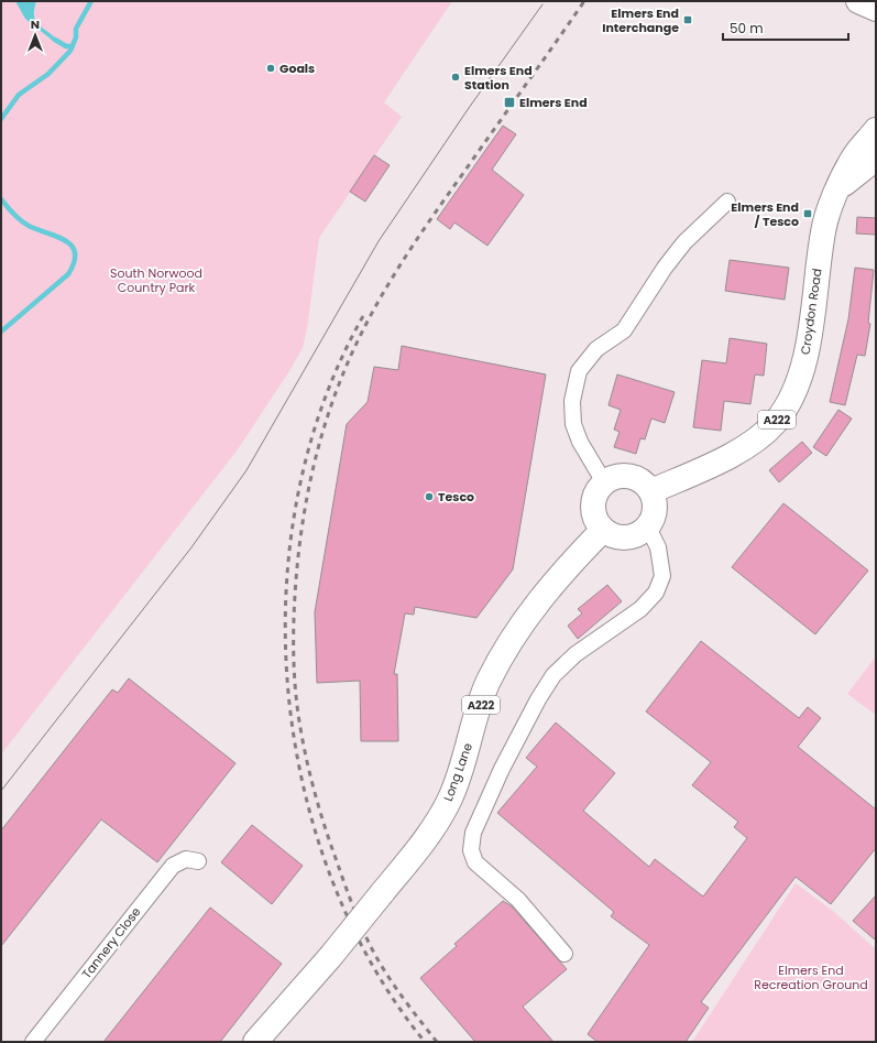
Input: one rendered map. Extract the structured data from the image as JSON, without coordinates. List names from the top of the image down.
{
  "streets": {
    "main road": ["Croydon Road", "A222", "Long Lane"],
    "street": ["Tannery Close"]
  },
  "crossings": [
    ["Croydon Road", "Long Lane"]
  ],
  "parks": ["South Norwood Country Park", "Elmers End Recreation Ground"],
  "places": {
    "transit": ["Elmers End Interchange", "Elmers End", "Elmers End / Tesco"],
    "other": ["Goals", "Elmers End Station", "Tesco"]
  },
  "scale_bar": "50 m",
  "north": "top"
}
